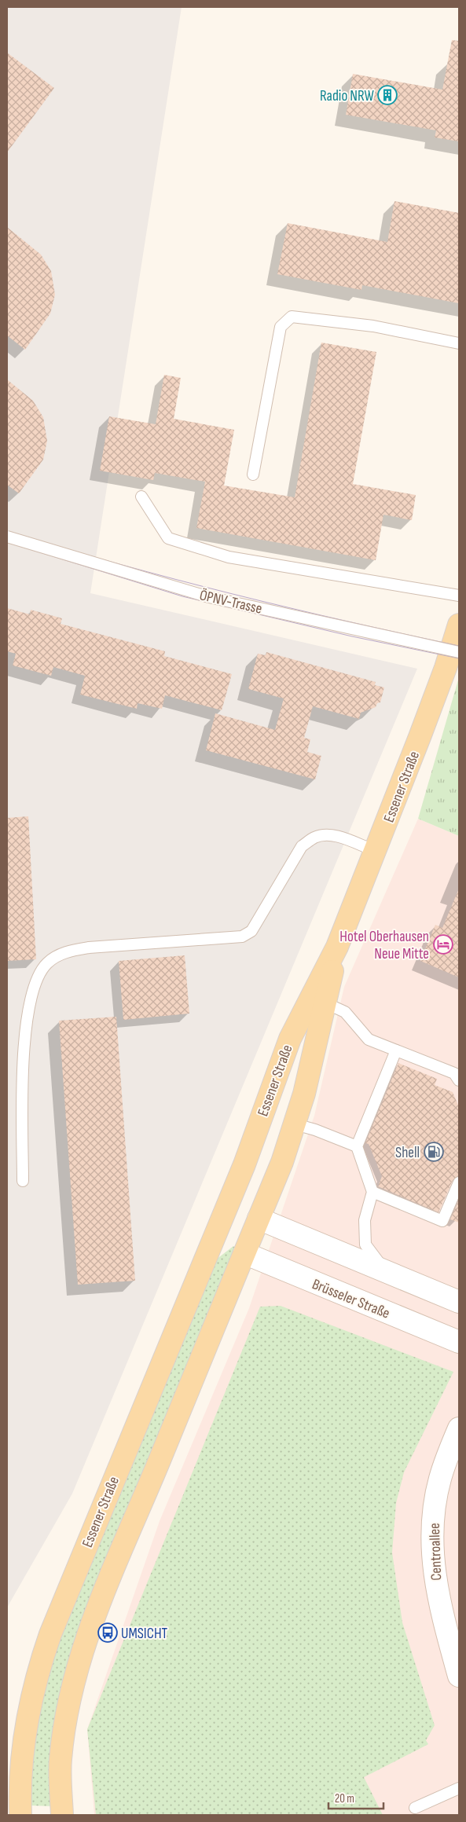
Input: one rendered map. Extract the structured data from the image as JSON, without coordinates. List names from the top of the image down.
{
  "streets": {
    "main road": ["Essener Straße"],
    "street": ["Brüsseler Straße", "Centroallee"],
    "lane": ["ÖPNV-Trasse"]
  },
  "crossings": [
    ["Essener Straße", "Brüsseler Straße"]
  ],
  "places": {
    "building": ["Radio NRW"],
    "hotel": ["Hotel Oberhausen Neue Mitte"],
    "fuel station": ["Shell"],
    "bus stop": ["UMSICHT"]
  },
  "scale_bar": "20 m"
}
